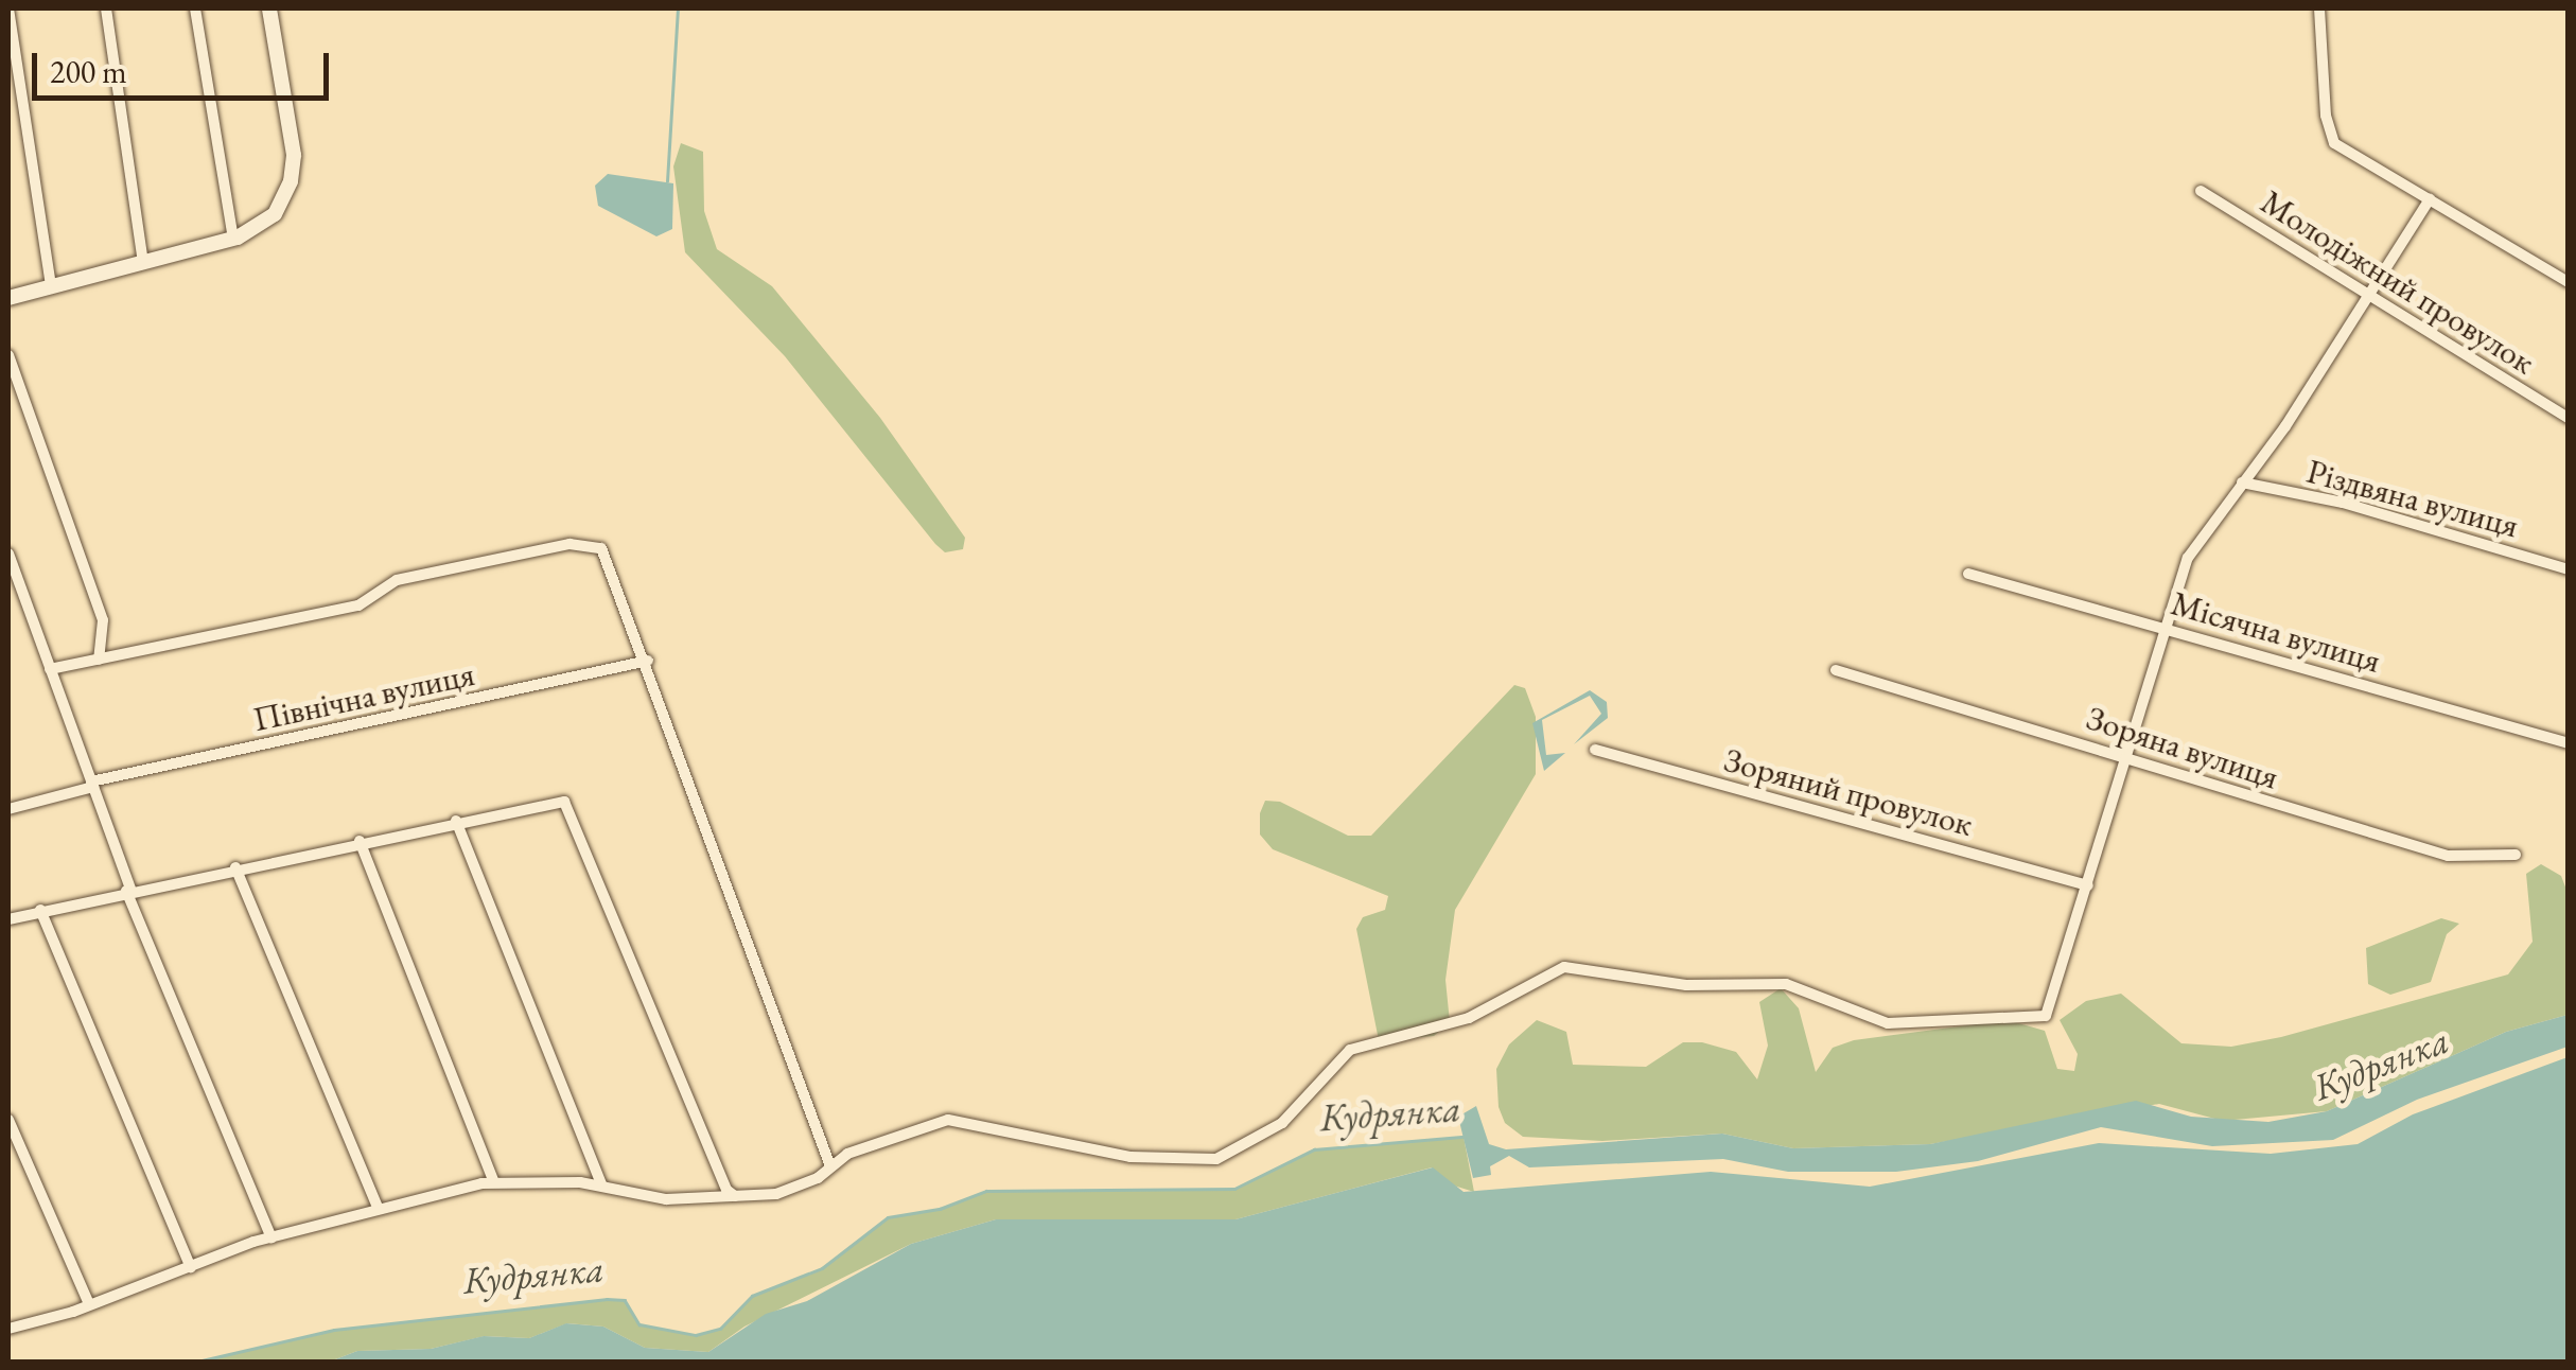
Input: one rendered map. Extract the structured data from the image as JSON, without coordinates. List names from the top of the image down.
{
  "streets": {
    "street": [
      "Молодіжний провулок",
      "Різдвяна вулиця",
      "Місячна вулиця",
      "Північна вулиця",
      "Зоряна вулиця",
      "Зоряний провулок"
    ]
  },
  "water": ["Кудрянка"],
  "scale_bar": "200 m"
}
